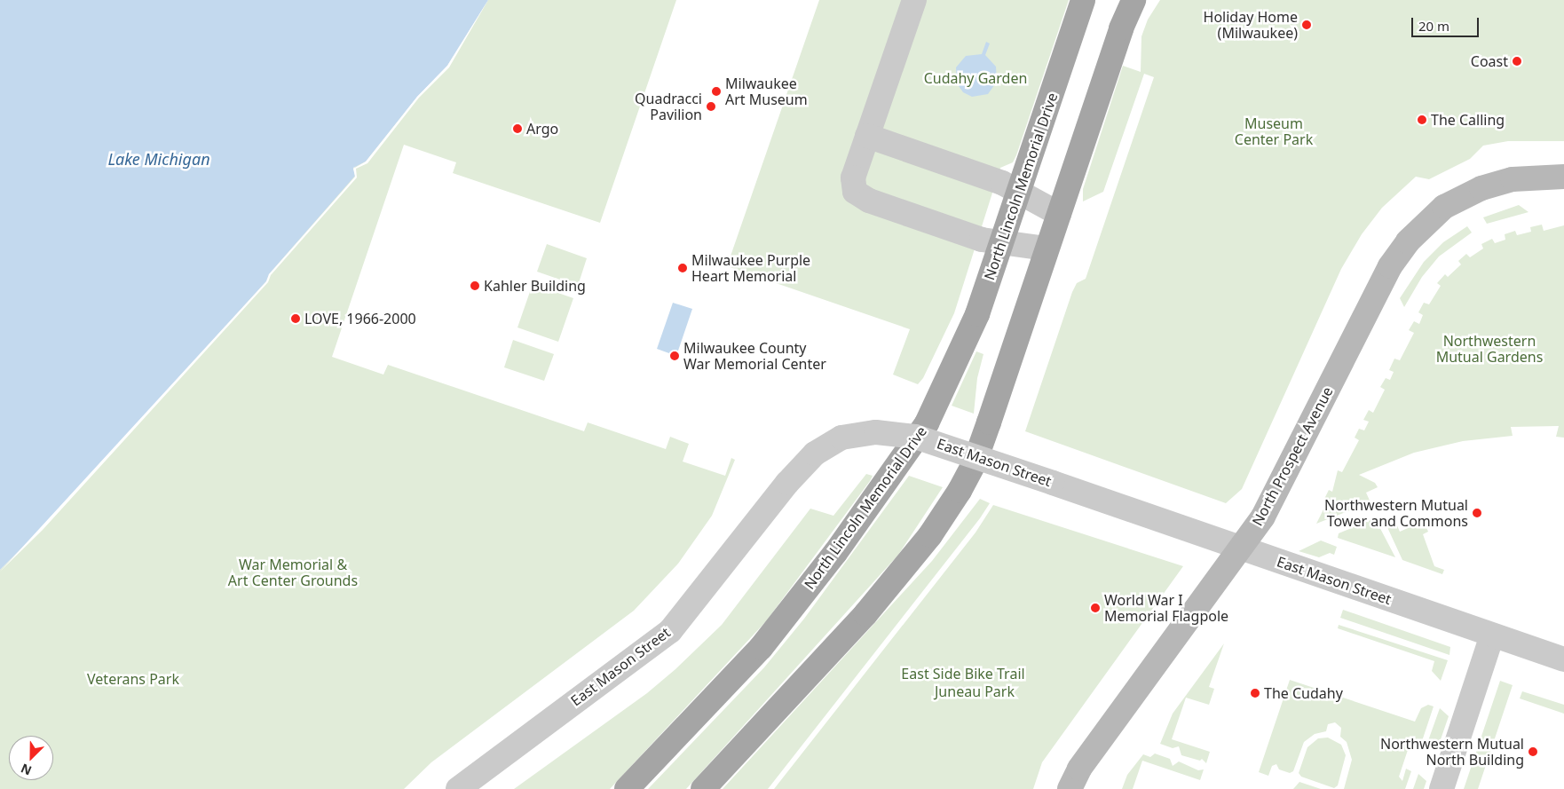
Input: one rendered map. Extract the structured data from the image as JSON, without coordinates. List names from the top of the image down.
{
  "streets": {
    "main road": ["North Lincoln Memorial Drive", "North Prospect Avenue"],
    "street": ["East Mason Street"]
  },
  "crossings": [
    ["North Prospect Avenue", "East Mason Street"]
  ],
  "water": ["Lake Michigan"],
  "parks": [
    "Cudahy Garden",
    "Museum Center Park",
    "Northwestern Mutual Gardens",
    "War Memorial & Art Center Grounds",
    "East Side Bike Trail",
    "Veterans Park",
    "Juneau Park"
  ],
  "places": [
    "Holiday Home (Milwaukee)",
    "Coast",
    "Milwaukee Art Museum",
    "Quadracci Pavilion",
    "The Calling",
    "Argo",
    "Milwaukee Purple Heart Memorial",
    "Kahler Building",
    "LOVE, 1966-2000",
    "Milwaukee County War Memorial Center",
    "Northwestern Mutual Tower and Commons",
    "World War I Memorial Flagpole",
    "The Cudahy",
    "Northwestern Mutual North Building"
  ],
  "scale_bar": "20 m",
  "north": "bottom left"
}
